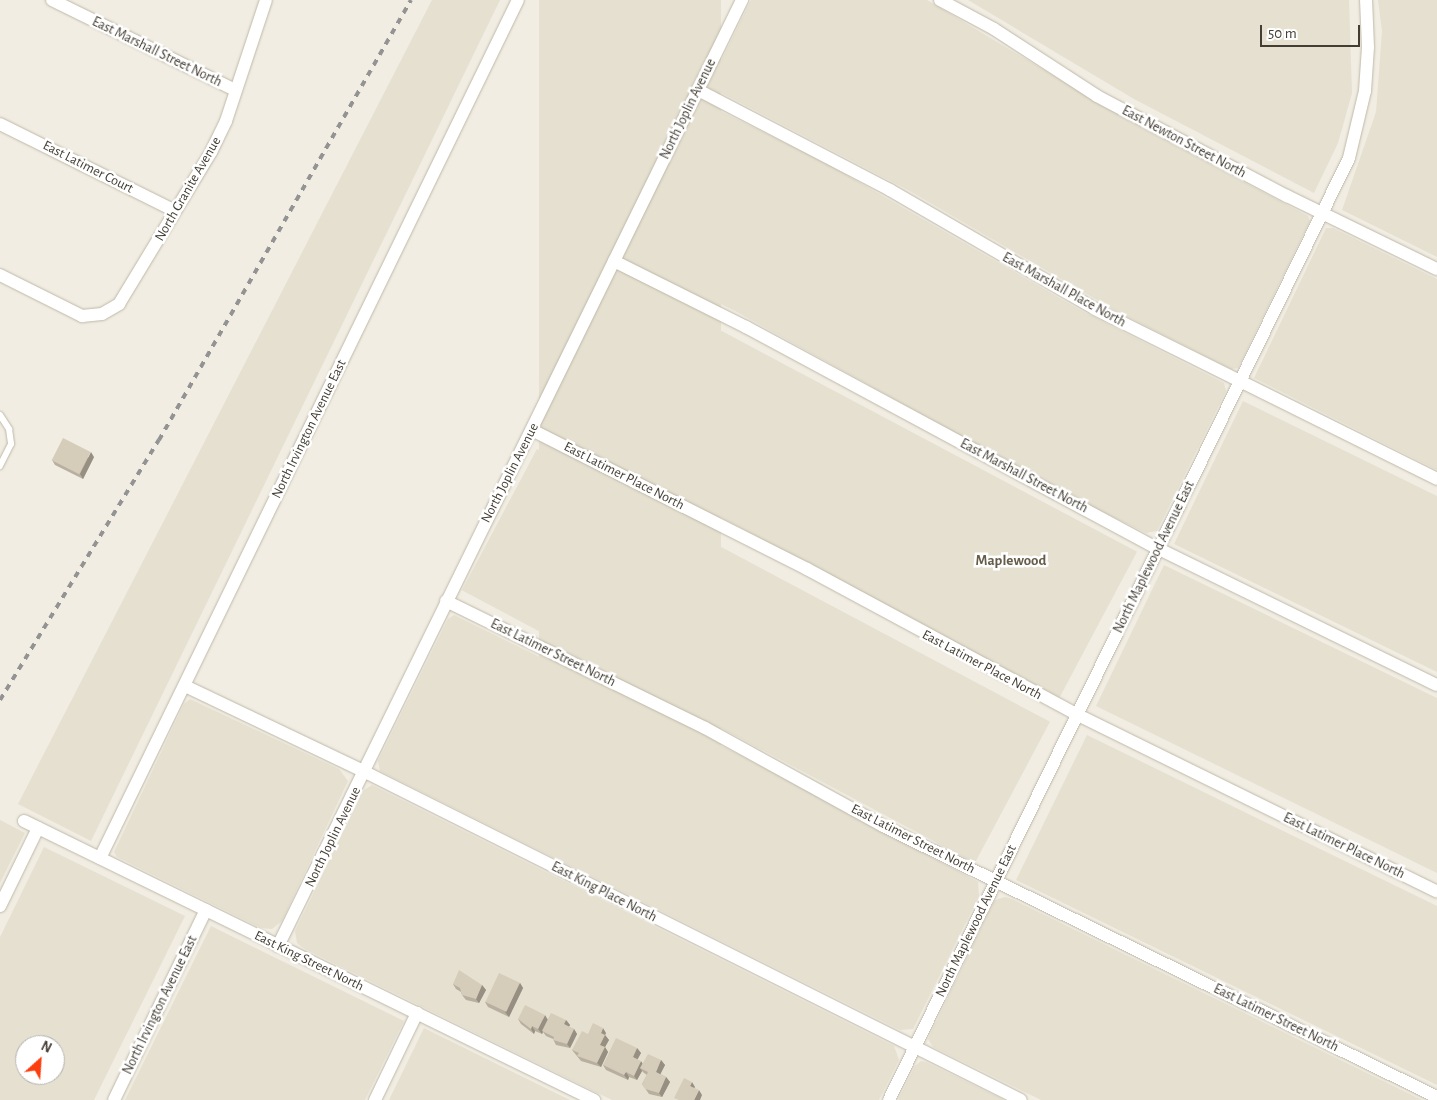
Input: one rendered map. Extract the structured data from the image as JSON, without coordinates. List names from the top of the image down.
{
  "streets": {
    "street": [
      "East Marshall Street North",
      "North Joplin Avenue",
      "East Newton Street North",
      "East Latimer Court",
      "North Granite Avenue",
      "East Marshall Place North",
      "North Irvington Avenue East",
      "East Latimer Place North",
      "North Maplewood Avenue East",
      "East Latimer Street North",
      "East King Place North",
      "East King Street North"
    ]
  },
  "crossings": [
    ["East Marshall Street North", "North Joplin Avenue"],
    ["East Marshall Street North", "North Granite Avenue"],
    ["East Marshall Street North", "North Maplewood Avenue East"],
    ["North Joplin Avenue", "East Marshall Place North"],
    ["North Joplin Avenue", "East Latimer Place North"],
    ["North Joplin Avenue", "East Latimer Street North"],
    ["North Joplin Avenue", "East King Place North"],
    ["North Joplin Avenue", "East King Street North"],
    ["East Newton Street North", "North Maplewood Avenue East"],
    ["East Latimer Court", "North Granite Avenue"],
    ["East Marshall Place North", "North Maplewood Avenue East"],
    ["North Irvington Avenue East", "East King Place North"],
    ["North Irvington Avenue East", "East King Street North"],
    ["East Latimer Place North", "North Maplewood Avenue East"],
    ["North Maplewood Avenue East", "East Latimer Street North"],
    ["North Maplewood Avenue East", "East King Place North"]
  ],
  "districts": ["Maplewood"],
  "scale_bar": "50 m",
  "north": "top right"
}
